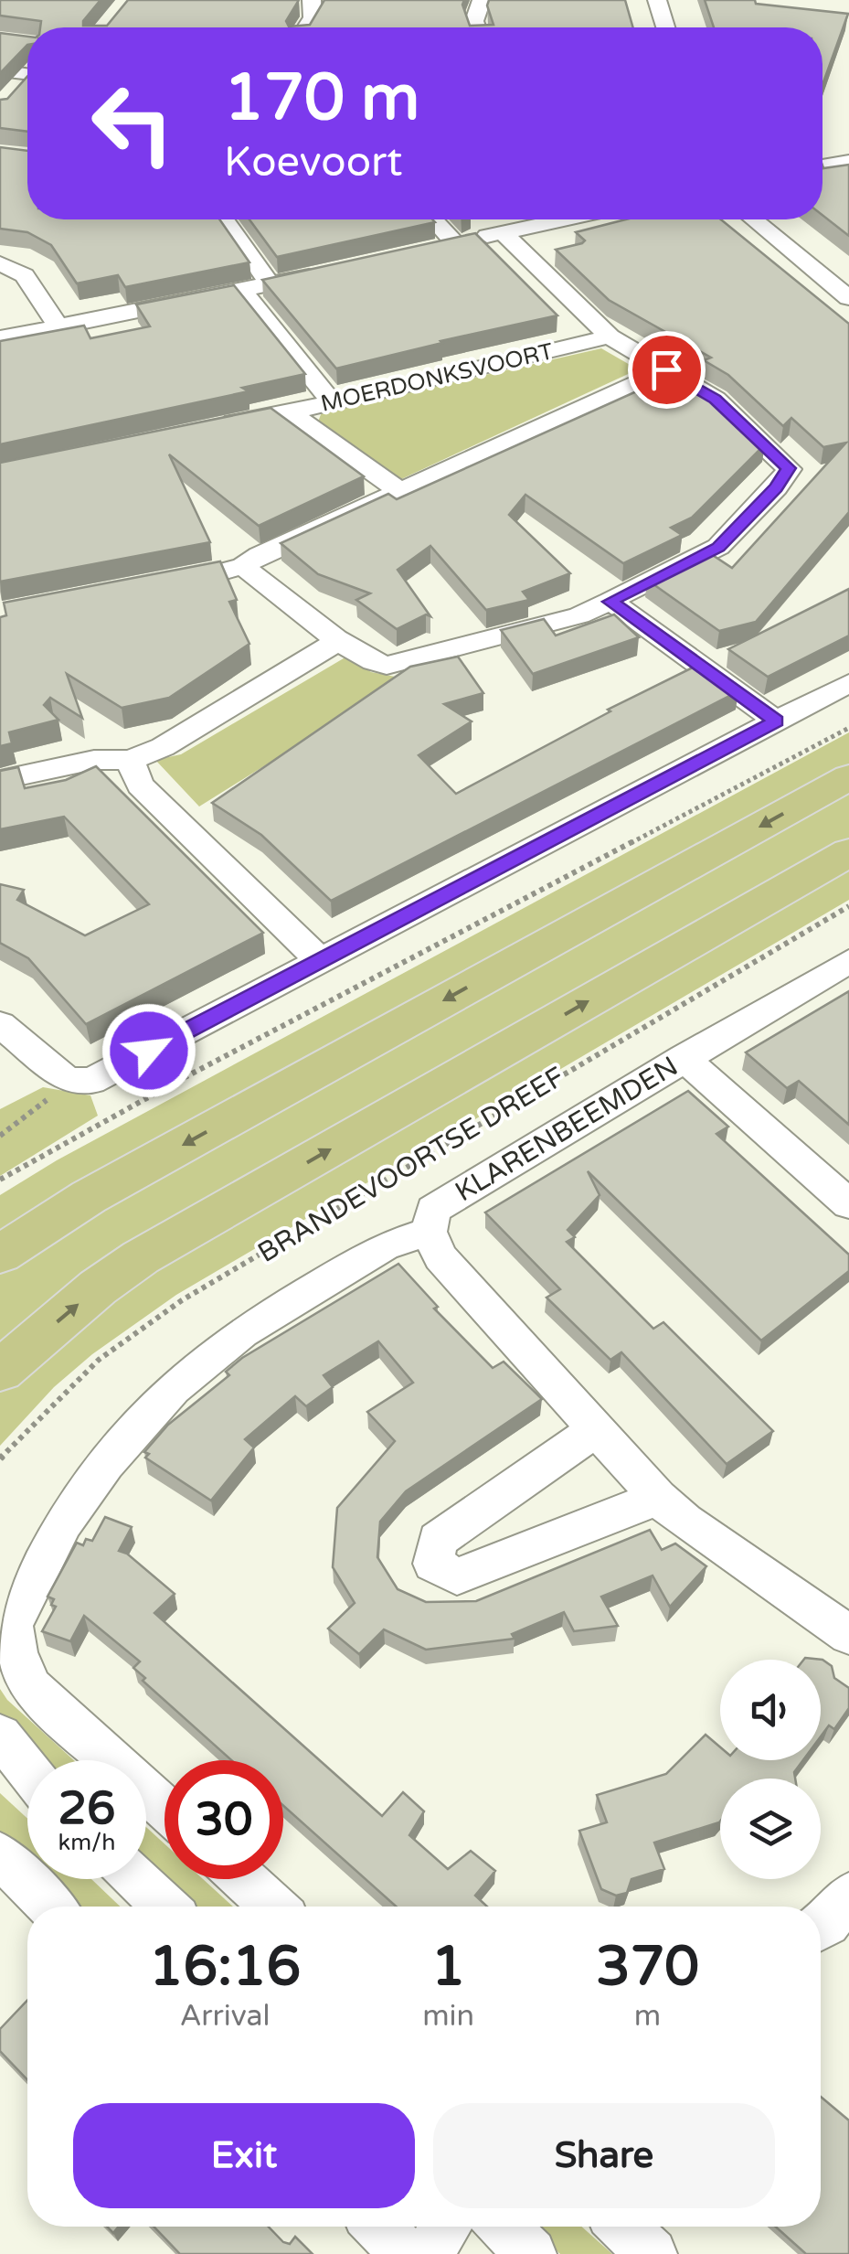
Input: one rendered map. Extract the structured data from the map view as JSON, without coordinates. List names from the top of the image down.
{
  "streets": {
    "main road": ["BRANDEVOORTSE DREEF"],
    "street": ["MOERDONKSVOORT", "KLARENBEEMDEN"]
  },
  "page": {
    "turn": ["170 m", "Koevoort"],
    "speed": "26 km/h",
    "limit": "30",
    "eta": [
      "16:16",
      "Arrival",
      "1",
      "min",
      "370",
      "m"
    ],
    "buttons": ["Exit", "Share"]
  }
}
